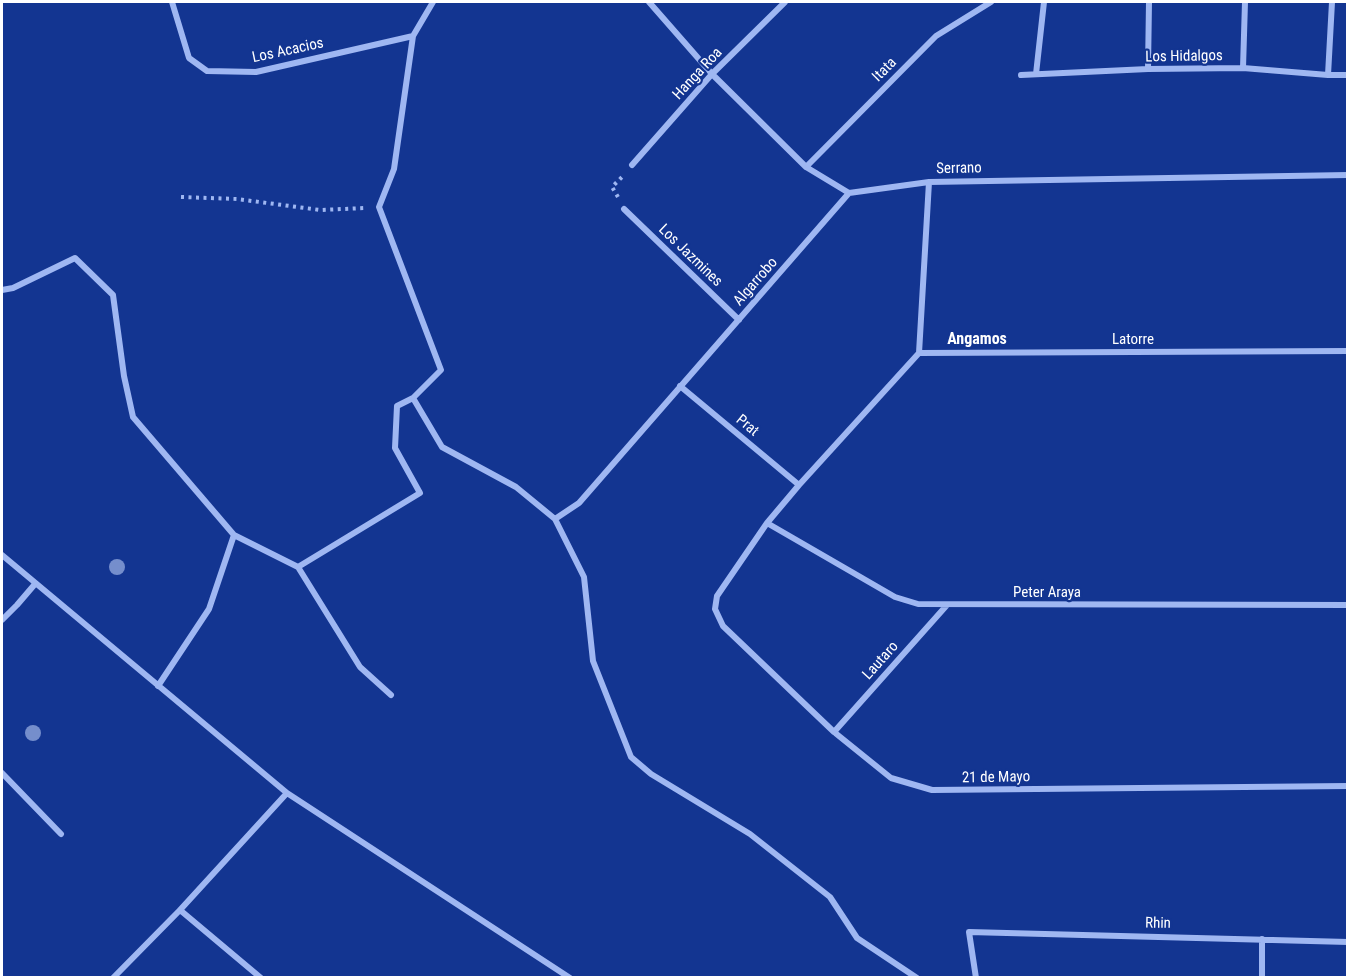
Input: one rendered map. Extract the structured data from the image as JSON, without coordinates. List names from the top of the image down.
{
  "streets": {
    "street": [
      "Los Acacios",
      "Los Hidalgos",
      "Itata",
      "Hanga Roa",
      "Serrano",
      "Los Jazmines",
      "Algarrobo",
      "Latorre",
      "Prat",
      "Peter Araya",
      "Lautaro",
      "21 de Mayo",
      "Rhin"
    ]
  },
  "crossings": [
    ["Serrano", "Algarrobo"],
    ["Los Jazmines", "Algarrobo"],
    ["Algarrobo", "Prat"],
    ["Peter Araya", "Lautaro"],
    ["Peter Araya", "21 de Mayo"],
    ["Lautaro", "21 de Mayo"]
  ],
  "districts": ["Angamos"]
}
